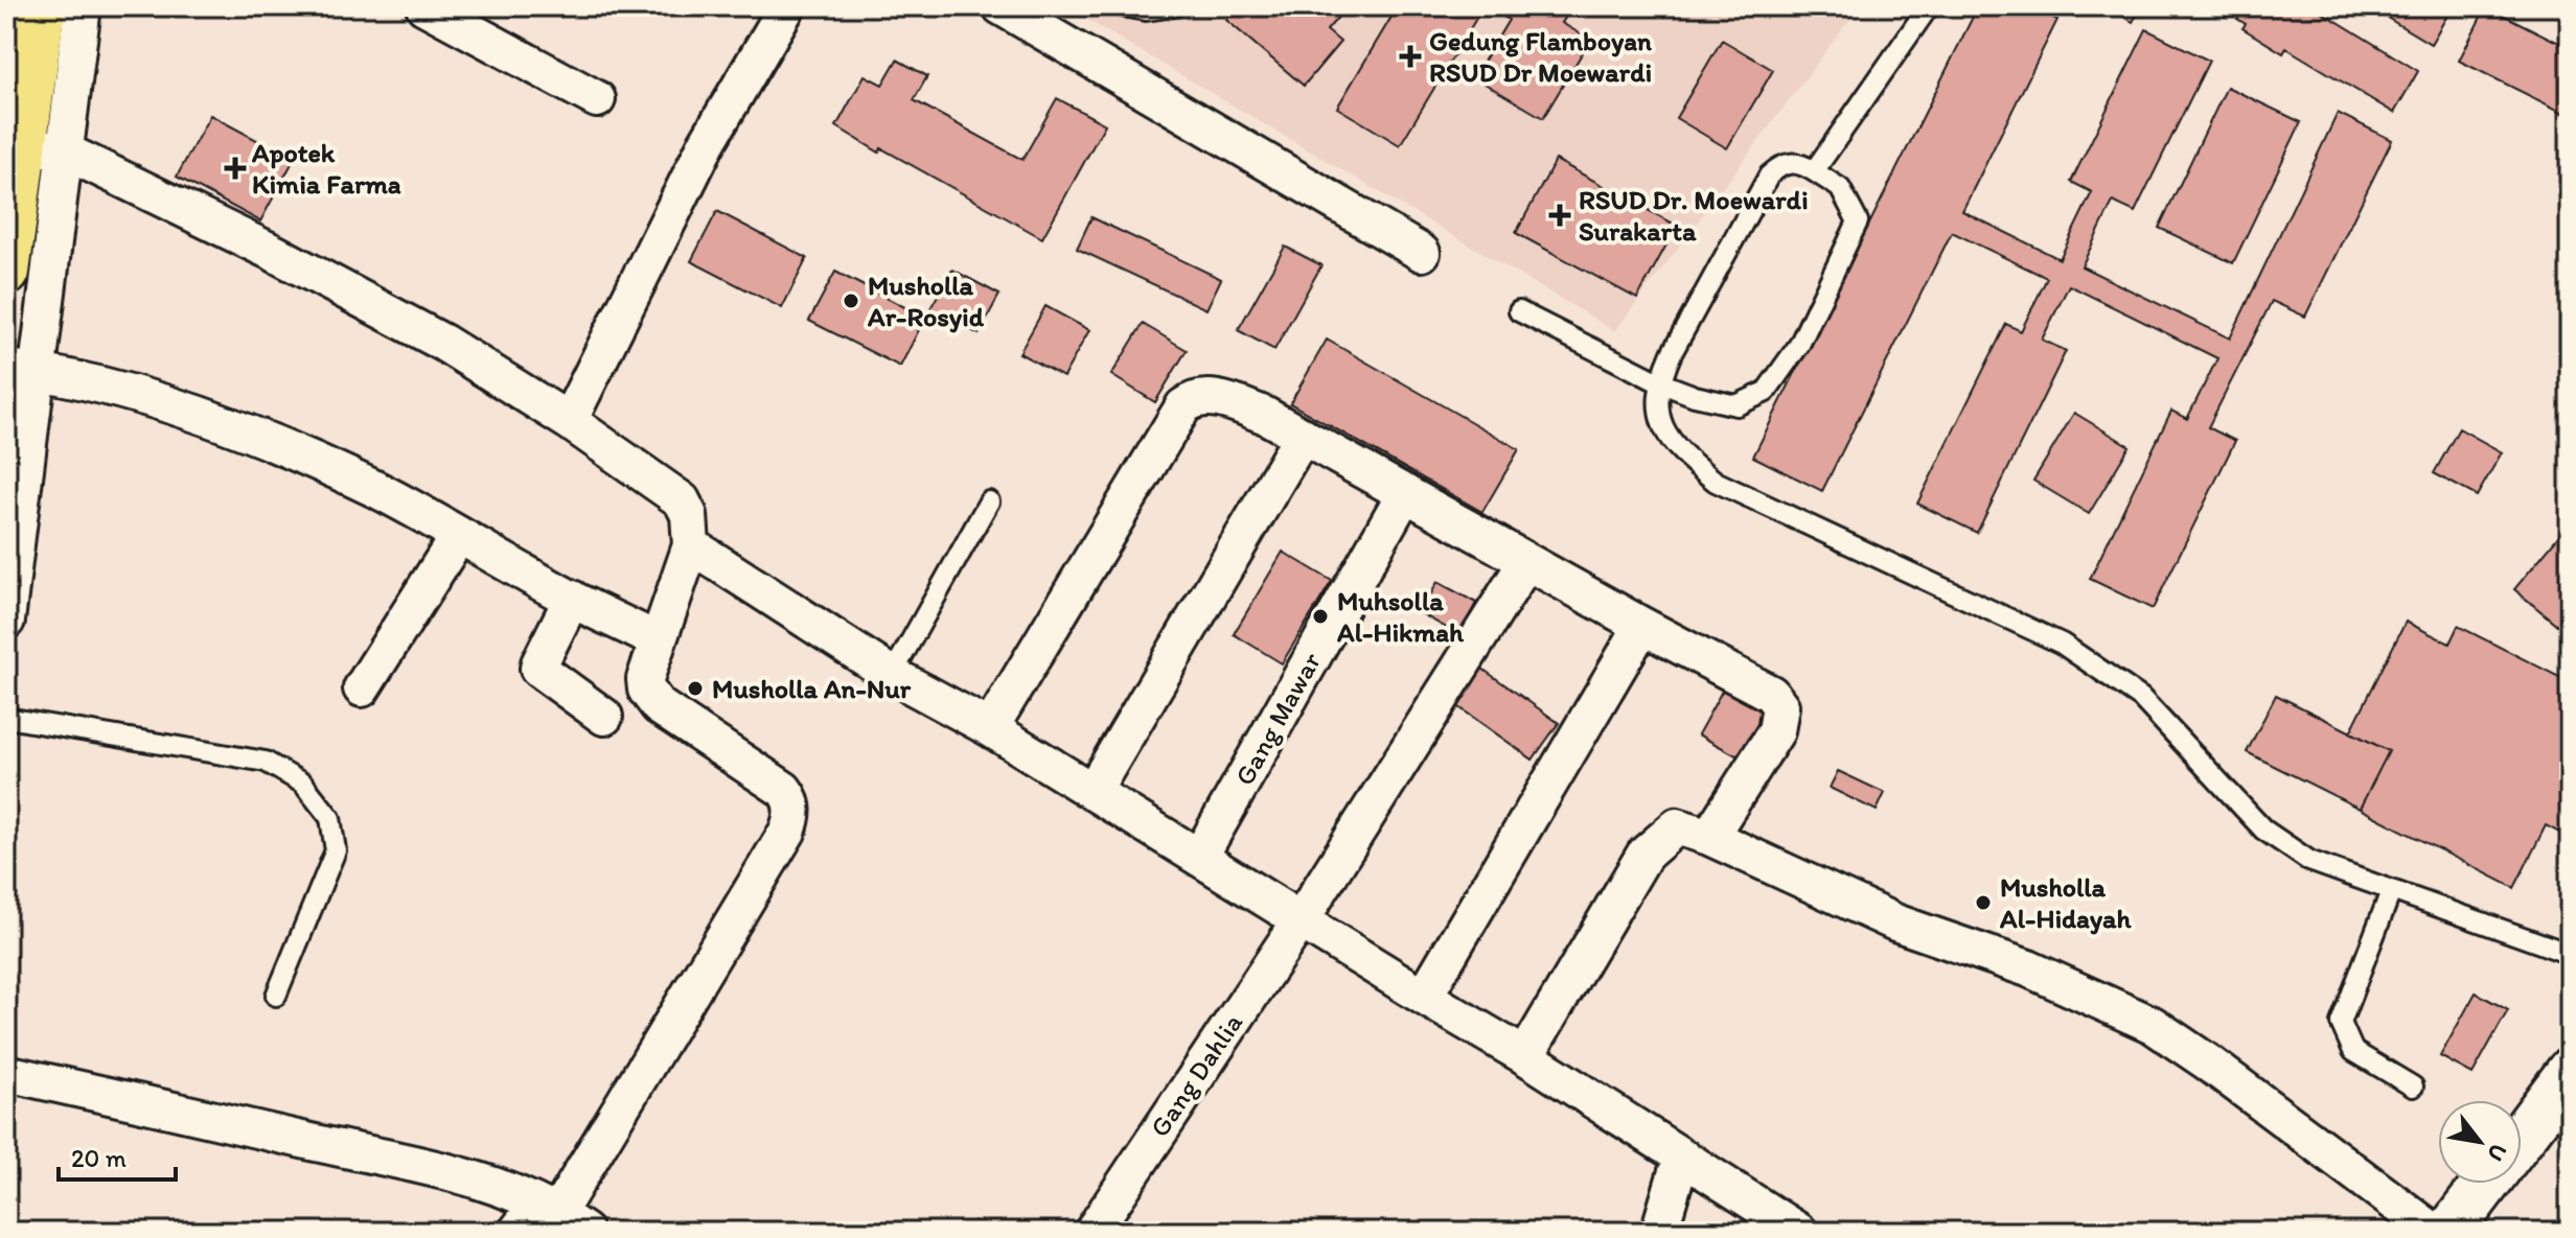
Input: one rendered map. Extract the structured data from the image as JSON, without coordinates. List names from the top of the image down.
{
  "streets": {
    "street": ["Gang Mawar", "Gang Dahlia"]
  },
  "places": {
    "health": ["Gedung Flamboyan RSUD Dr Moewardi", "Apotek Kimia Farma", "RSUD Dr. Moewardi Surakarta"],
    "other": [
      "Musholla Ar-Rosyid",
      "Muhsolla Al-Hikmah",
      "Musholla An-Nur",
      "Musholla Al-Hidayah"
    ]
  },
  "scale_bar": "20 m",
  "north": "bottom right"
}
